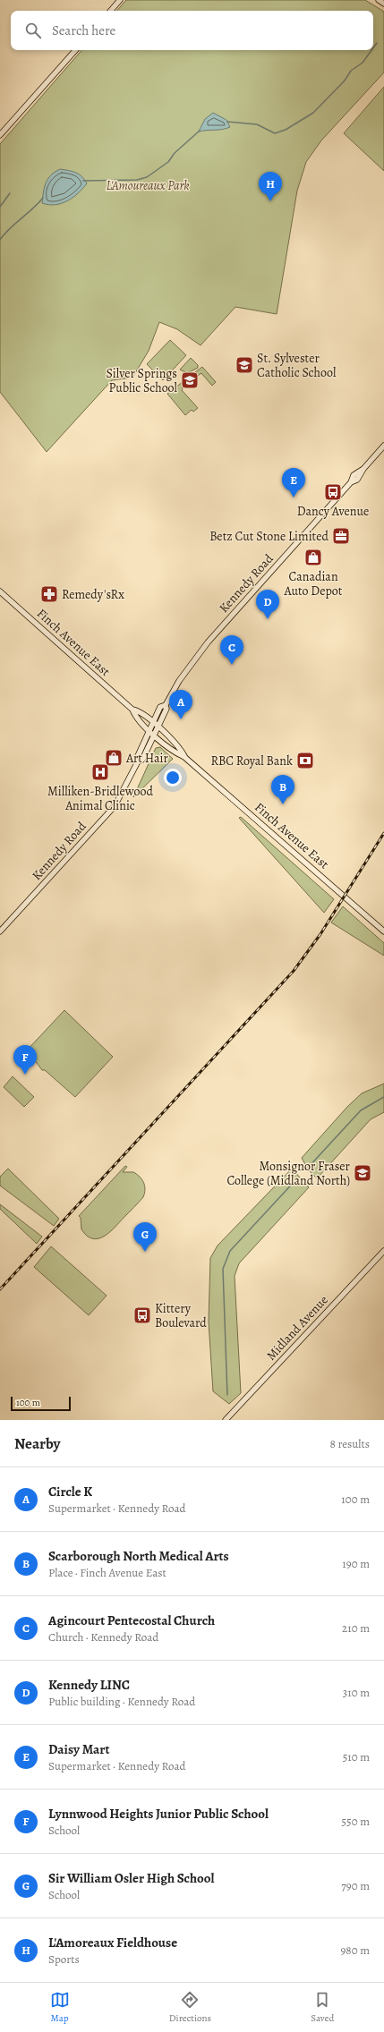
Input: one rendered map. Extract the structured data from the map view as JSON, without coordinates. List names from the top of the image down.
{
  "streets": {
    "main road": ["Kennedy Road", "Finch Avenue East", "Midland Avenue"]
  },
  "crossings": [
    ["Kennedy Road", "Finch Avenue East"]
  ],
  "parks": ["L'Amoureaux Park"],
  "places": {
    "school or university": ["St. Sylvester Catholic School", "Silver Springs Public School", "Monsignor Fraser College (Midland North)"],
    "bus stop": ["Dancy Avenue", "Kittery Boulevard"],
    "office": ["Betz Cut Stone Limited"],
    "shop": ["Canadian Auto Depot", "Art Hair"],
    "pharmacy": ["Remedy'sRx"],
    "bank": ["RBC Royal Bank"],
    "hospital": ["Milliken-Bridlewood Animal Clinic"]
  },
  "scale_bar": "100 m",
  "page": {
    "search": "Search here",
    "pins": [
      "H",
      "E",
      "D",
      "C",
      "A",
      "B",
      "F",
      "G"
    ],
    "scale": "100 m",
    "heading": ["Nearby", "8 results"],
    "list": [
      {
        "mark": "A",
        "name": "Circle K",
        "note": "Supermarket · Kennedy Road",
        "value": "100 m"
      },
      {
        "mark": "B",
        "name": "Scarborough North Medical Arts",
        "note": "Place · Finch Avenue East",
        "value": "190 m"
      },
      {
        "mark": "C",
        "name": "Agincourt Pentecostal Church",
        "note": "Church · Kennedy Road",
        "value": "210 m"
      },
      {
        "mark": "D",
        "name": "Kennedy LINC",
        "note": "Public building · Kennedy Road",
        "value": "310 m"
      },
      {
        "mark": "E",
        "name": "Daisy Mart",
        "note": "Supermarket · Kennedy Road",
        "value": "510 m"
      },
      {
        "mark": "F",
        "name": "Lynnwood Heights Junior Public School",
        "note": "School",
        "value": "550 m"
      },
      {
        "mark": "G",
        "name": "Sir William Osler High School",
        "note": "School",
        "value": "790 m"
      },
      {
        "mark": "H",
        "name": "L'Amoreaux Fieldhouse",
        "note": "Sports",
        "value": "980 m"
      }
    ],
    "nav": ["Map", "Directions", "Saved"]
  }
}
